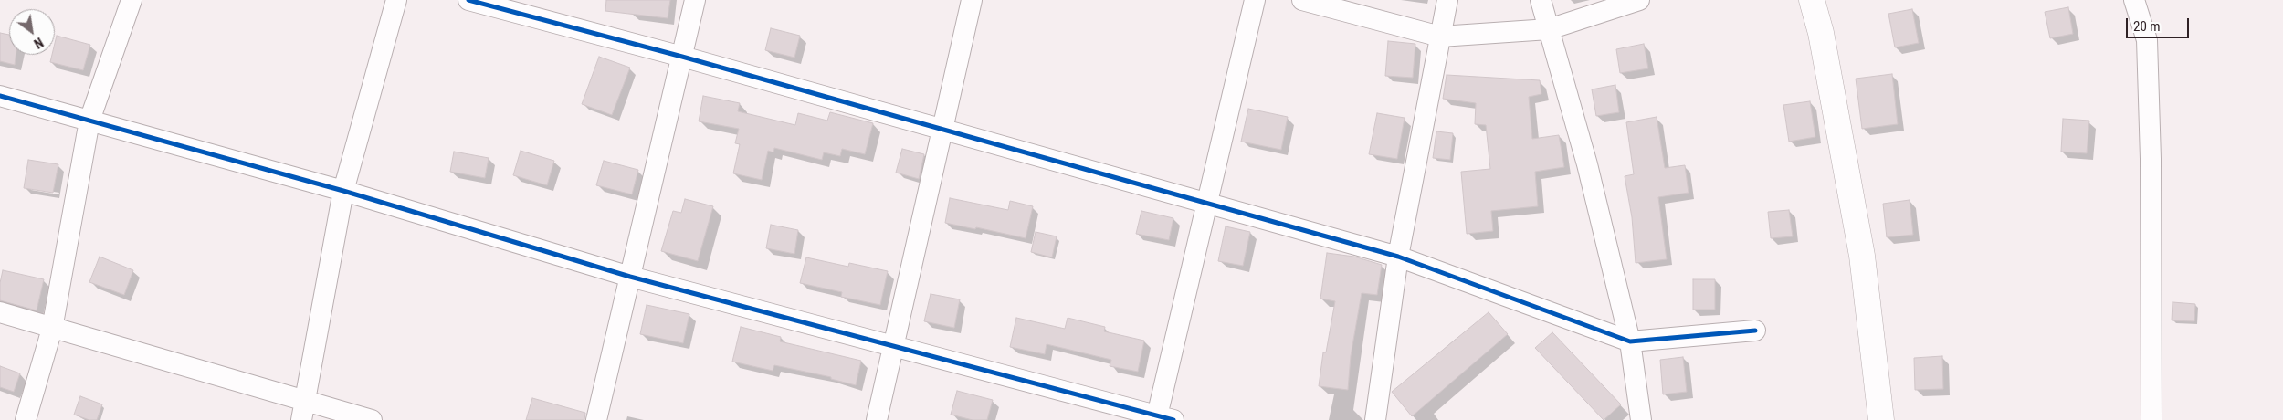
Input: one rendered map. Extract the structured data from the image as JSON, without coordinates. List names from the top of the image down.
{
  "scale_bar": "20 m",
  "north": "bottom right"
}
